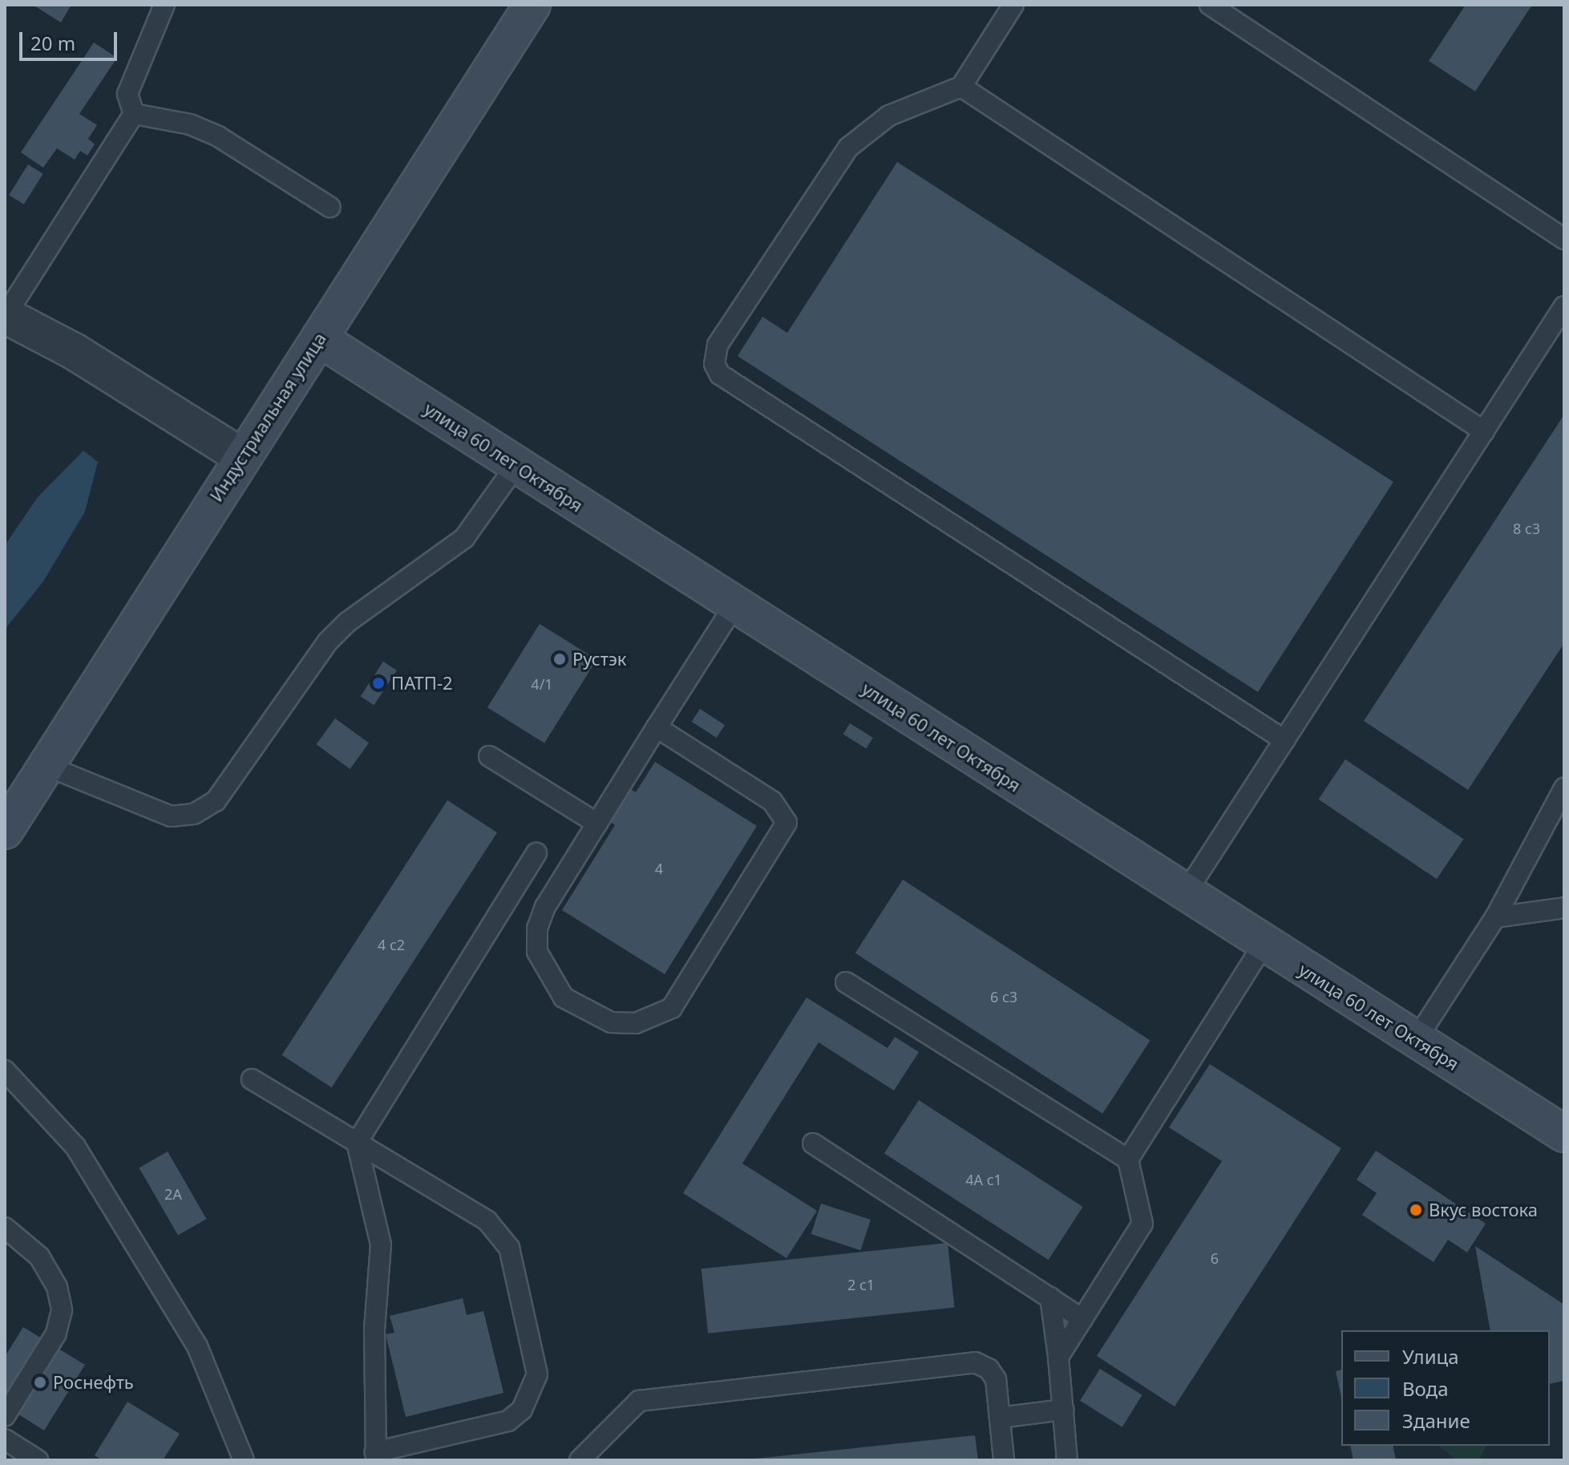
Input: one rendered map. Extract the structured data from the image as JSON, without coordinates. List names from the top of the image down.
{
  "streets": {
    "main road": ["Индустриальная улица", "улица 60 лет Октября"]
  },
  "crossings": [
    ["Индустриальная улица", "улица 60 лет Октября"]
  ],
  "places": [
    "Рустэк",
    "ПАТП-2",
    "Вкус востока",
    "Роснефть"
  ],
  "house_numbers": [
    "8 с3",
    "4/1",
    "4",
    "4 с2",
    "6 с3",
    "4А с1",
    "2А",
    "6",
    "2 с1"
  ],
  "legend": ["Улица", "Вода", "Здание"],
  "scale_bar": "20 m"
}
